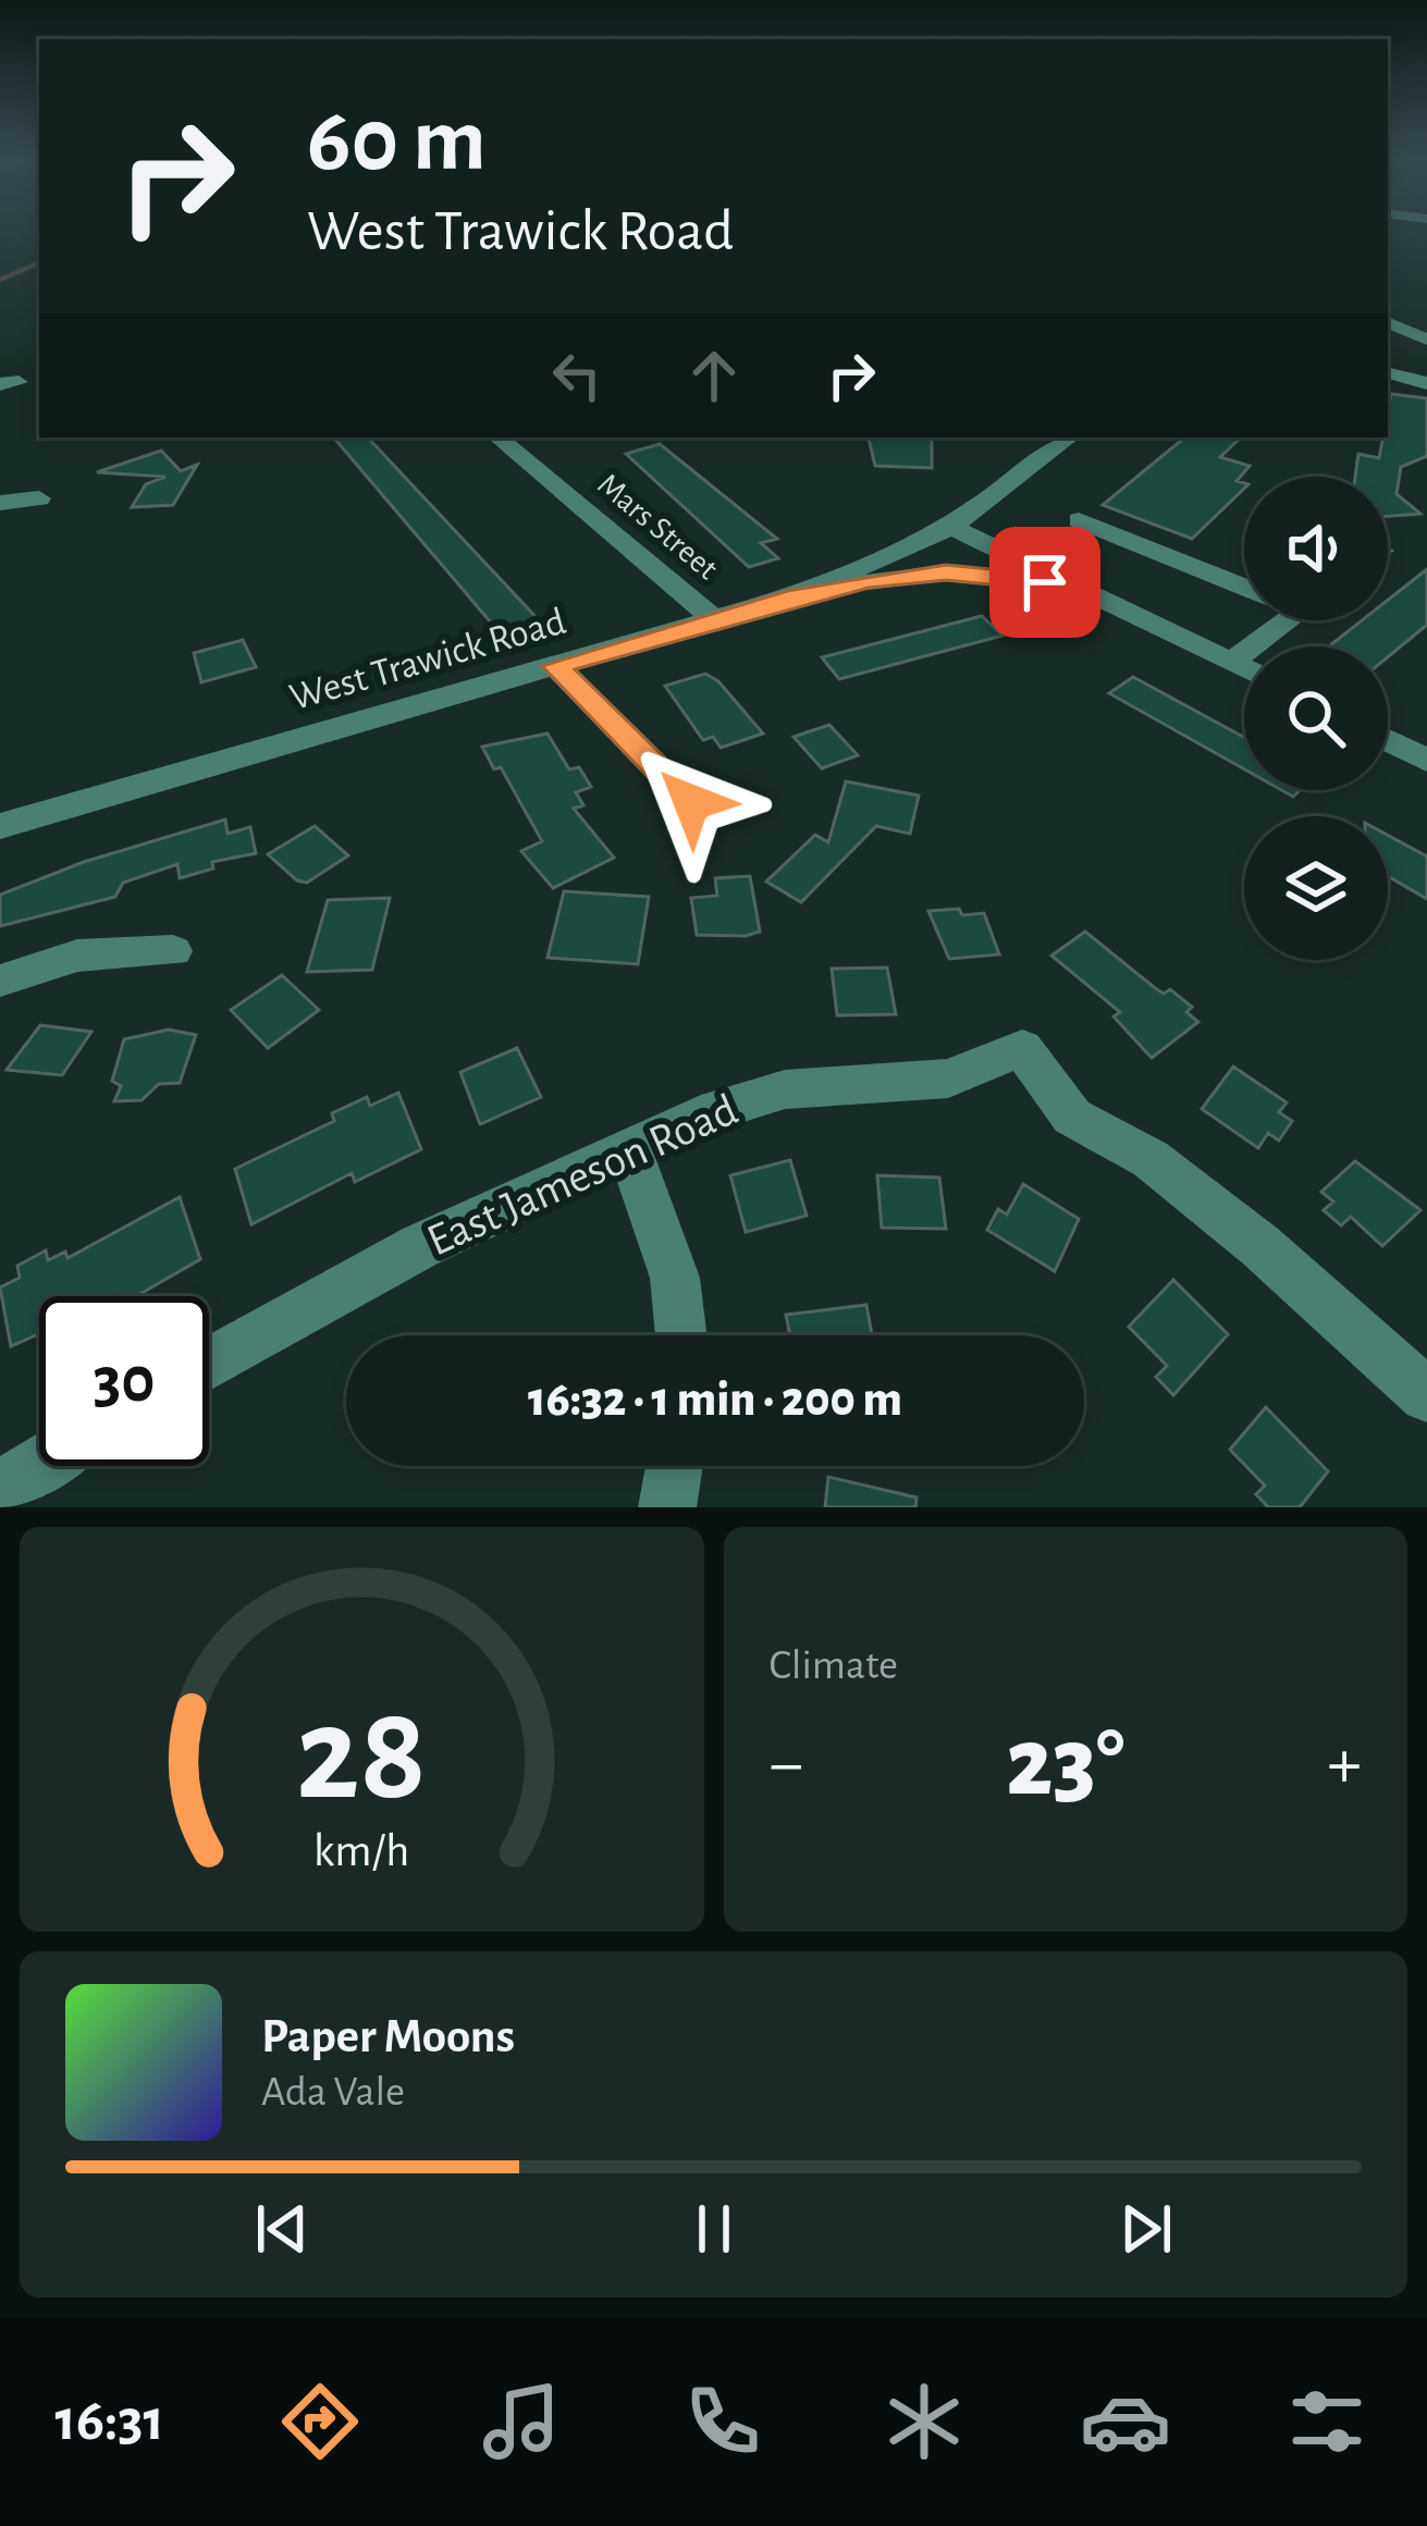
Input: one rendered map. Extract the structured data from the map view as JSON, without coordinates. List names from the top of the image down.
{
  "streets": {
    "street": ["Mars Street", "West Trawick Road", "East Jameson Road"]
  },
  "crossings": [
    ["Mars Street", "West Trawick Road"]
  ],
  "page": {
    "turn": ["60 m", "West Trawick Road"],
    "limit": "30",
    "trip": "16:32 · 1 min · 200 m",
    "tile": "Climate",
    "heat": ["−", "23°", "+"],
    "song": ["Paper Moons", "Ada Vale"],
    "tabs": "16:31",
    "gauge": ["28", "km/h"]
  }
}
